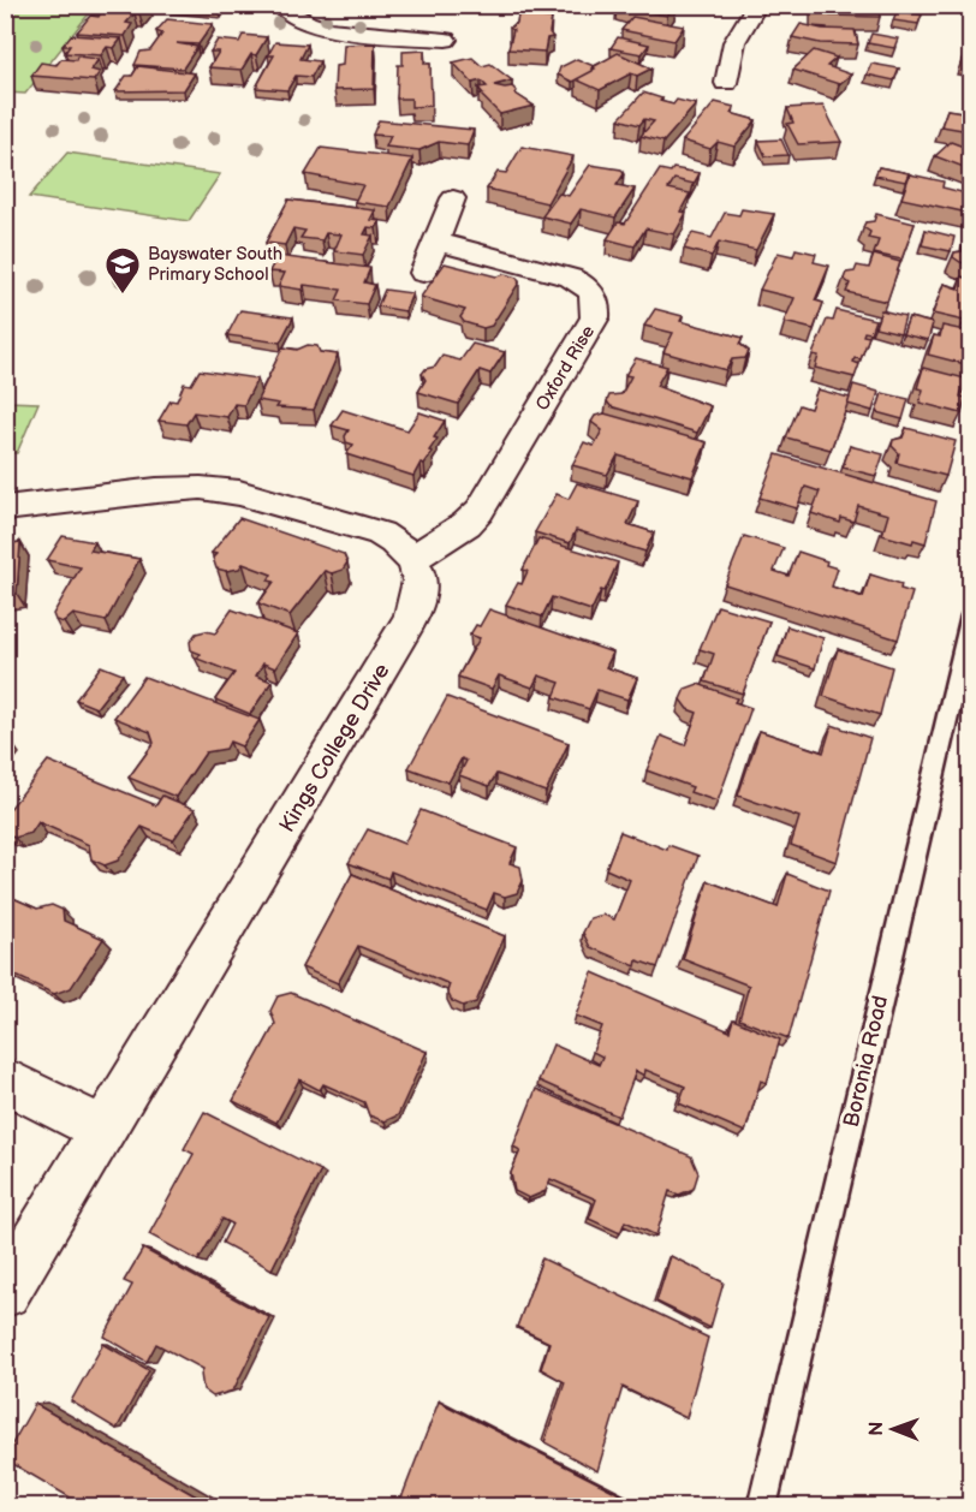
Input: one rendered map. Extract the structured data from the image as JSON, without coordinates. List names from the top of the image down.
{
  "streets": {
    "street": ["Oxford Rise", "Kings College Drive"],
    "lane": ["Boronia Road"]
  },
  "crossings": [
    ["Oxford Rise", "Kings College Drive"]
  ],
  "places": {
    "school or university": ["Bayswater South Primary School"]
  },
  "north": "left"
}
